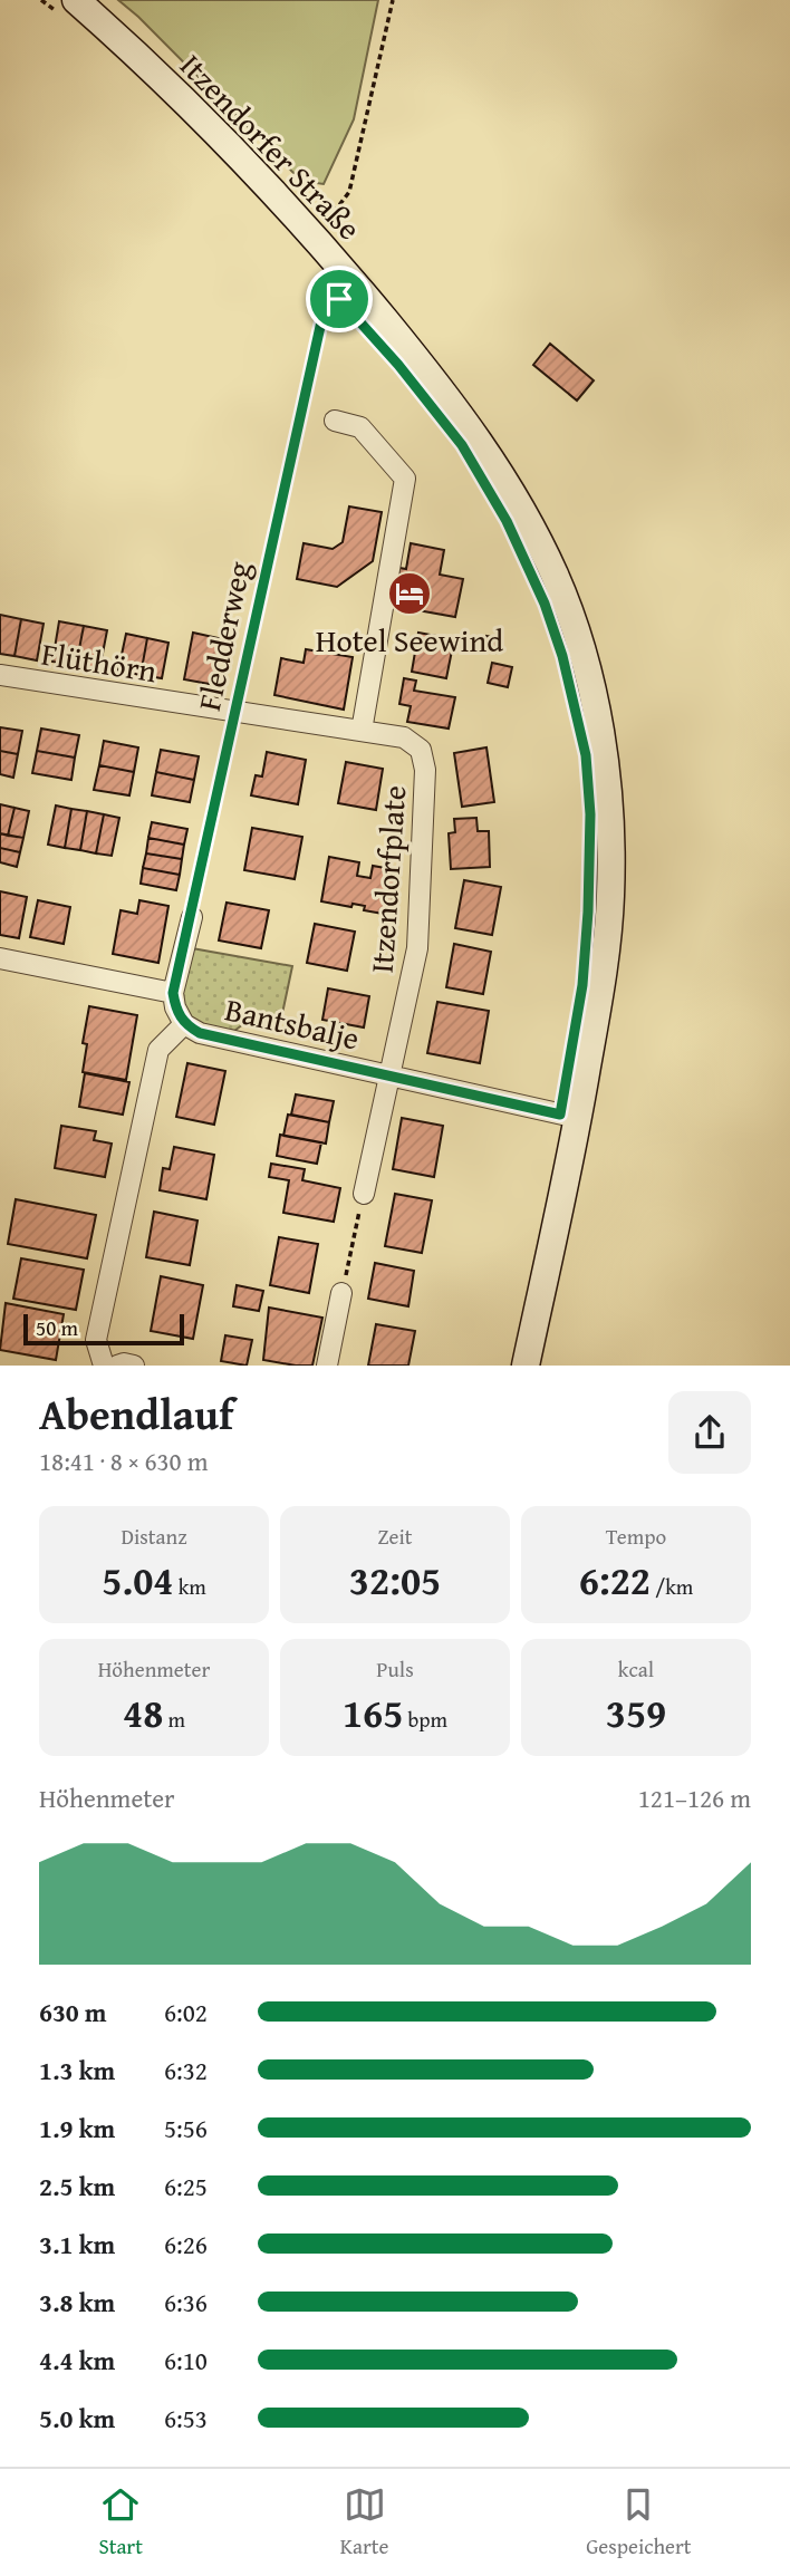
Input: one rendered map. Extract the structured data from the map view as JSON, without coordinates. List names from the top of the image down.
{
  "streets": {
    "street": [
      "Itzendorfer Straße",
      "Flüthörn",
      "Itzendorfplate",
      "Bantsbalje"
    ],
    "path": ["Fledderweg"]
  },
  "crossings": [
    ["Itzendorfer Straße", "Bantsbalje"],
    ["Fledderweg", "Flüthörn"],
    ["Fledderweg", "Itzendorfplate"],
    ["Flüthörn", "Itzendorfplate"],
    ["Itzendorfplate", "Bantsbalje"]
  ],
  "places": {
    "hotel": ["Hotel Seewind"]
  },
  "scale_bar": "50 m",
  "page": {
    "scale": "50 m",
    "heading": ["Abendlauf", "18:41 · 8 × 630 m"],
    "stats": [
      ["Distanz", "5.04 km"],
      ["Zeit", "32:05"],
      ["Tempo", "6:22 /km"],
      ["Höhenmeter", "48 m"],
      ["Puls", "165 bpm"],
      ["kcal", "359"]
    ],
    "chart": ["Höhenmeter", "121–126 m"],
    "list": [
      {
        "name": "630 m",
        "note": "6:02"
      },
      {
        "name": "1.3 km",
        "note": "6:32"
      },
      {
        "name": "1.9 km",
        "note": "5:56"
      },
      {
        "name": "2.5 km",
        "note": "6:25"
      },
      {
        "name": "3.1 km",
        "note": "6:26"
      },
      {
        "name": "3.8 km",
        "note": "6:36"
      },
      {
        "name": "4.4 km",
        "note": "6:10"
      },
      {
        "name": "5.0 km",
        "note": "6:53"
      }
    ],
    "tabs": ["Start", "Karte", "Gespeichert"]
  }
}
